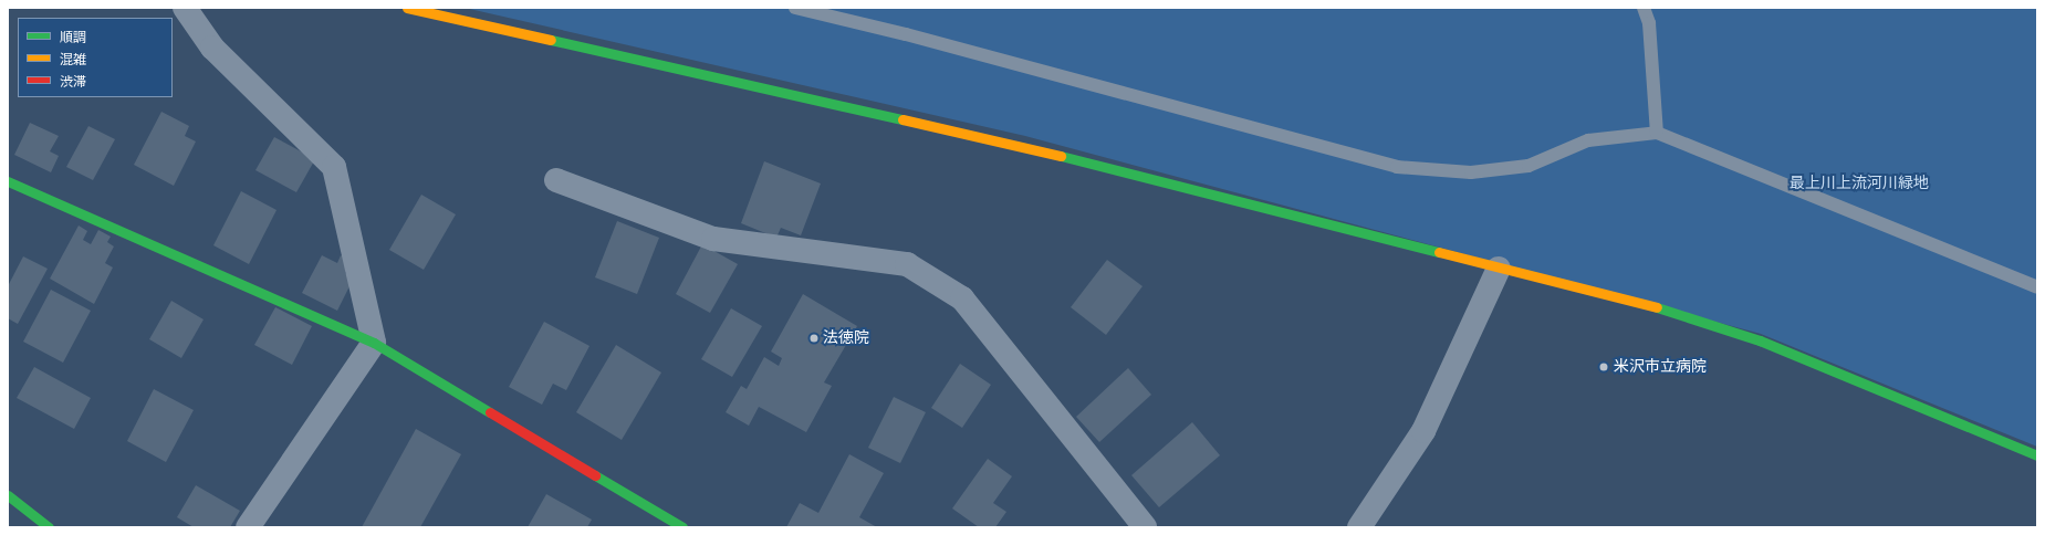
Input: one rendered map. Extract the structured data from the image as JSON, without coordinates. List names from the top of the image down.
{
  "parks": ["最上川上流河川緑地"],
  "places": ["法徳院", "米沢市立病院"],
  "legend": ["順調", "混雑", "渋滞"]
}
